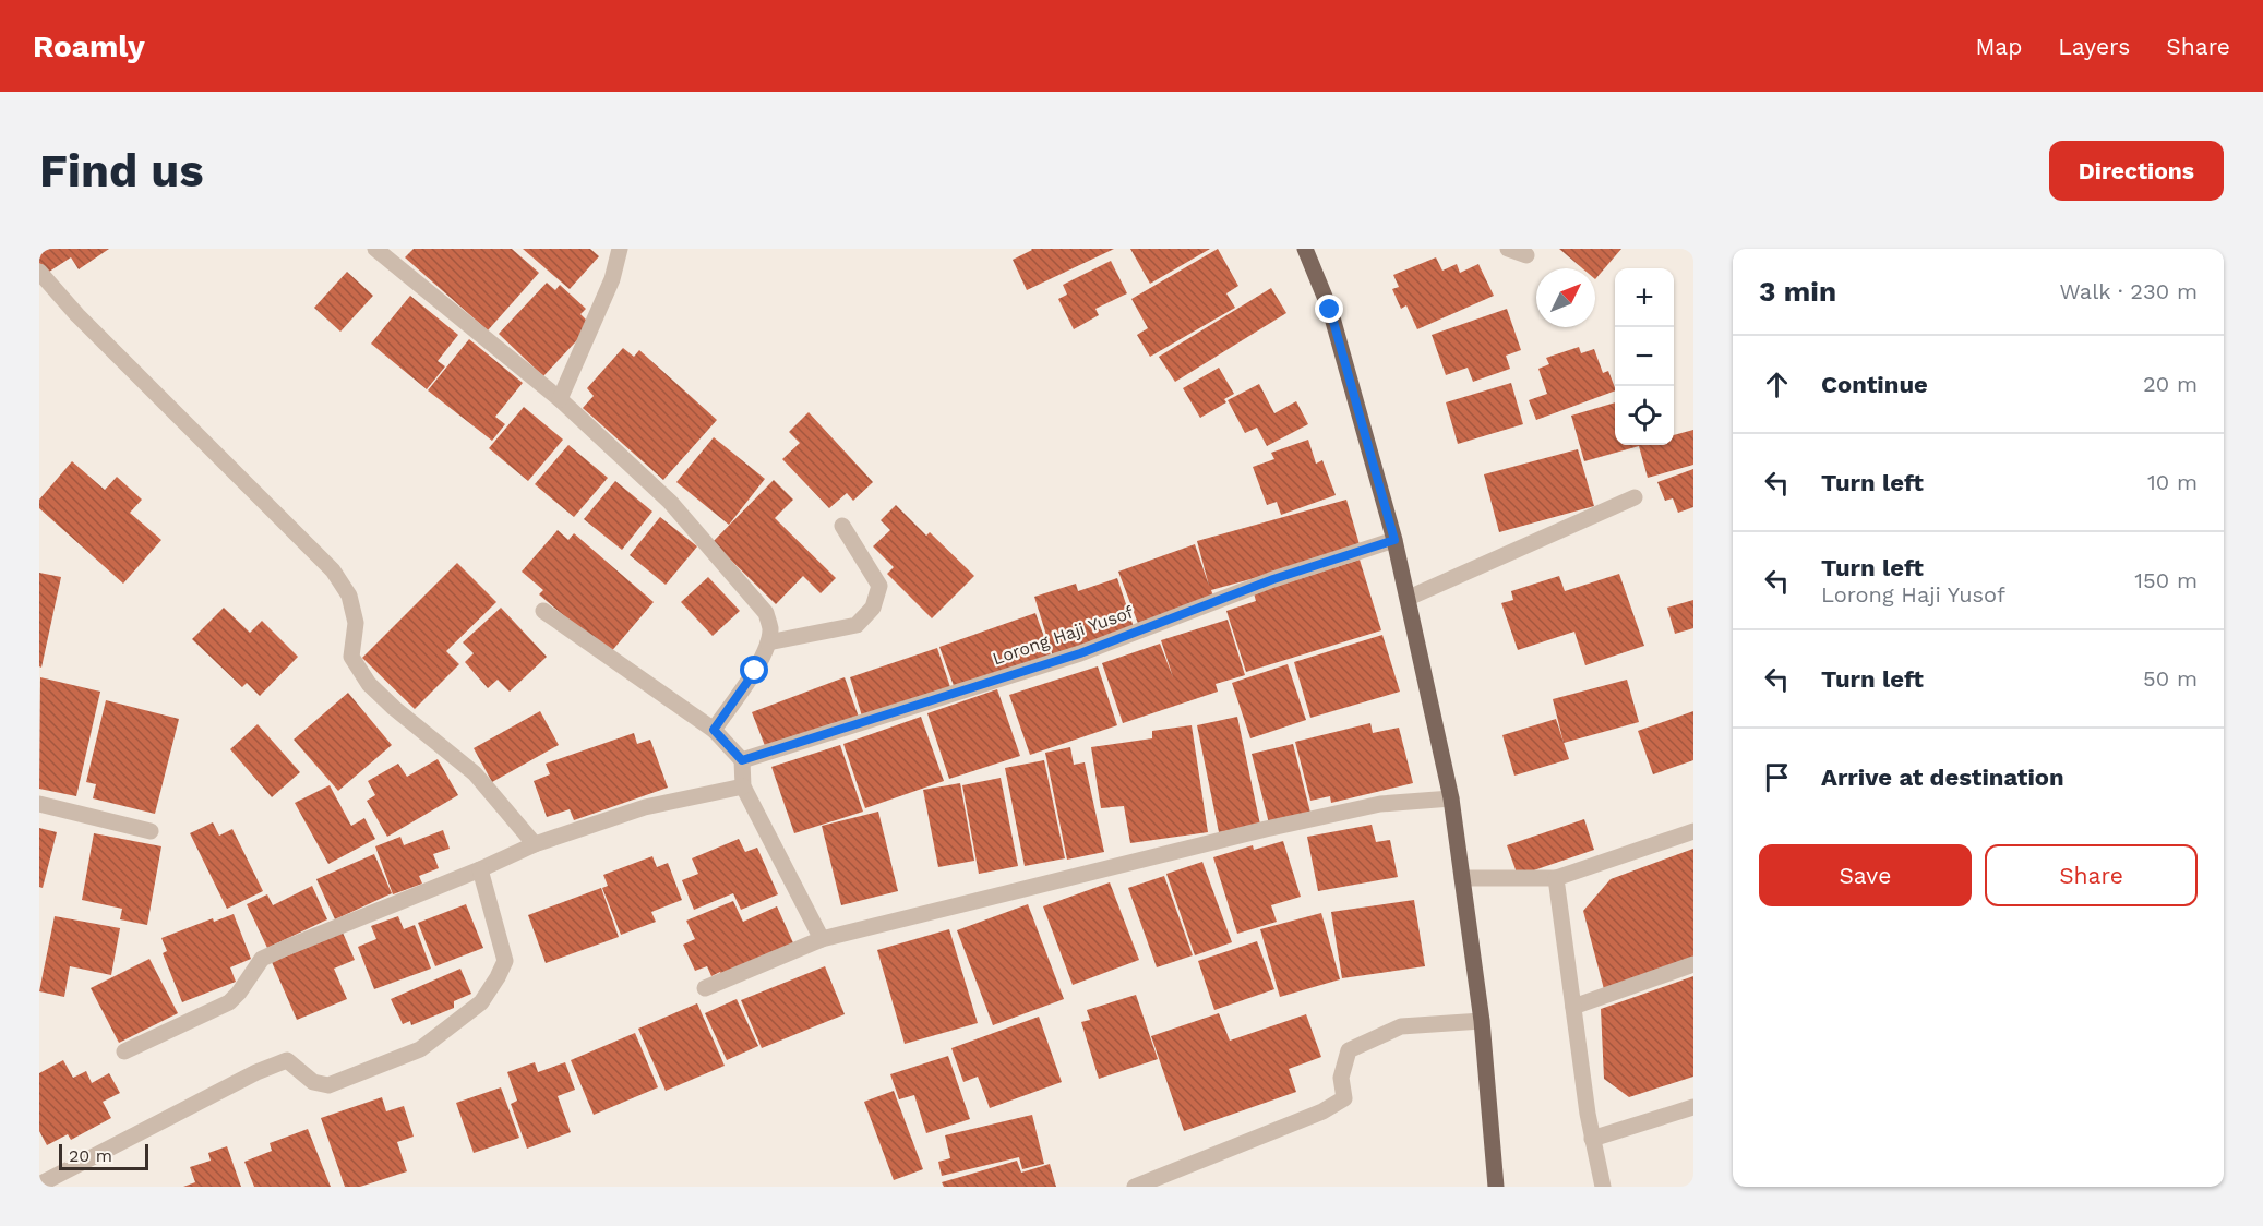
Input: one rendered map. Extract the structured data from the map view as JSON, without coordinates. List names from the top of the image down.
{
  "streets": {
    "street": ["Lorong Haji Yusof"]
  },
  "scale_bar": "20 m",
  "north": "top right",
  "page": {
    "header": "Roamly",
    "nav": ["Map", "Layers", "Share"],
    "buttons": [
      "Directions",
      ["Save", "Share"]
    ],
    "title": "Find us",
    "heading": ["3 min", "Walk · 230 m"],
    "map_buttons": ["+", "−"],
    "list": [
      ["Continue", "20 m"],
      ["Turn left", "10 m"],
      ["Turn left", "Lorong Haji Yusof", "150 m"],
      ["Turn left", "50 m"],
      "Arrive at destination"
    ],
    "scale": "20 m"
  }
}
